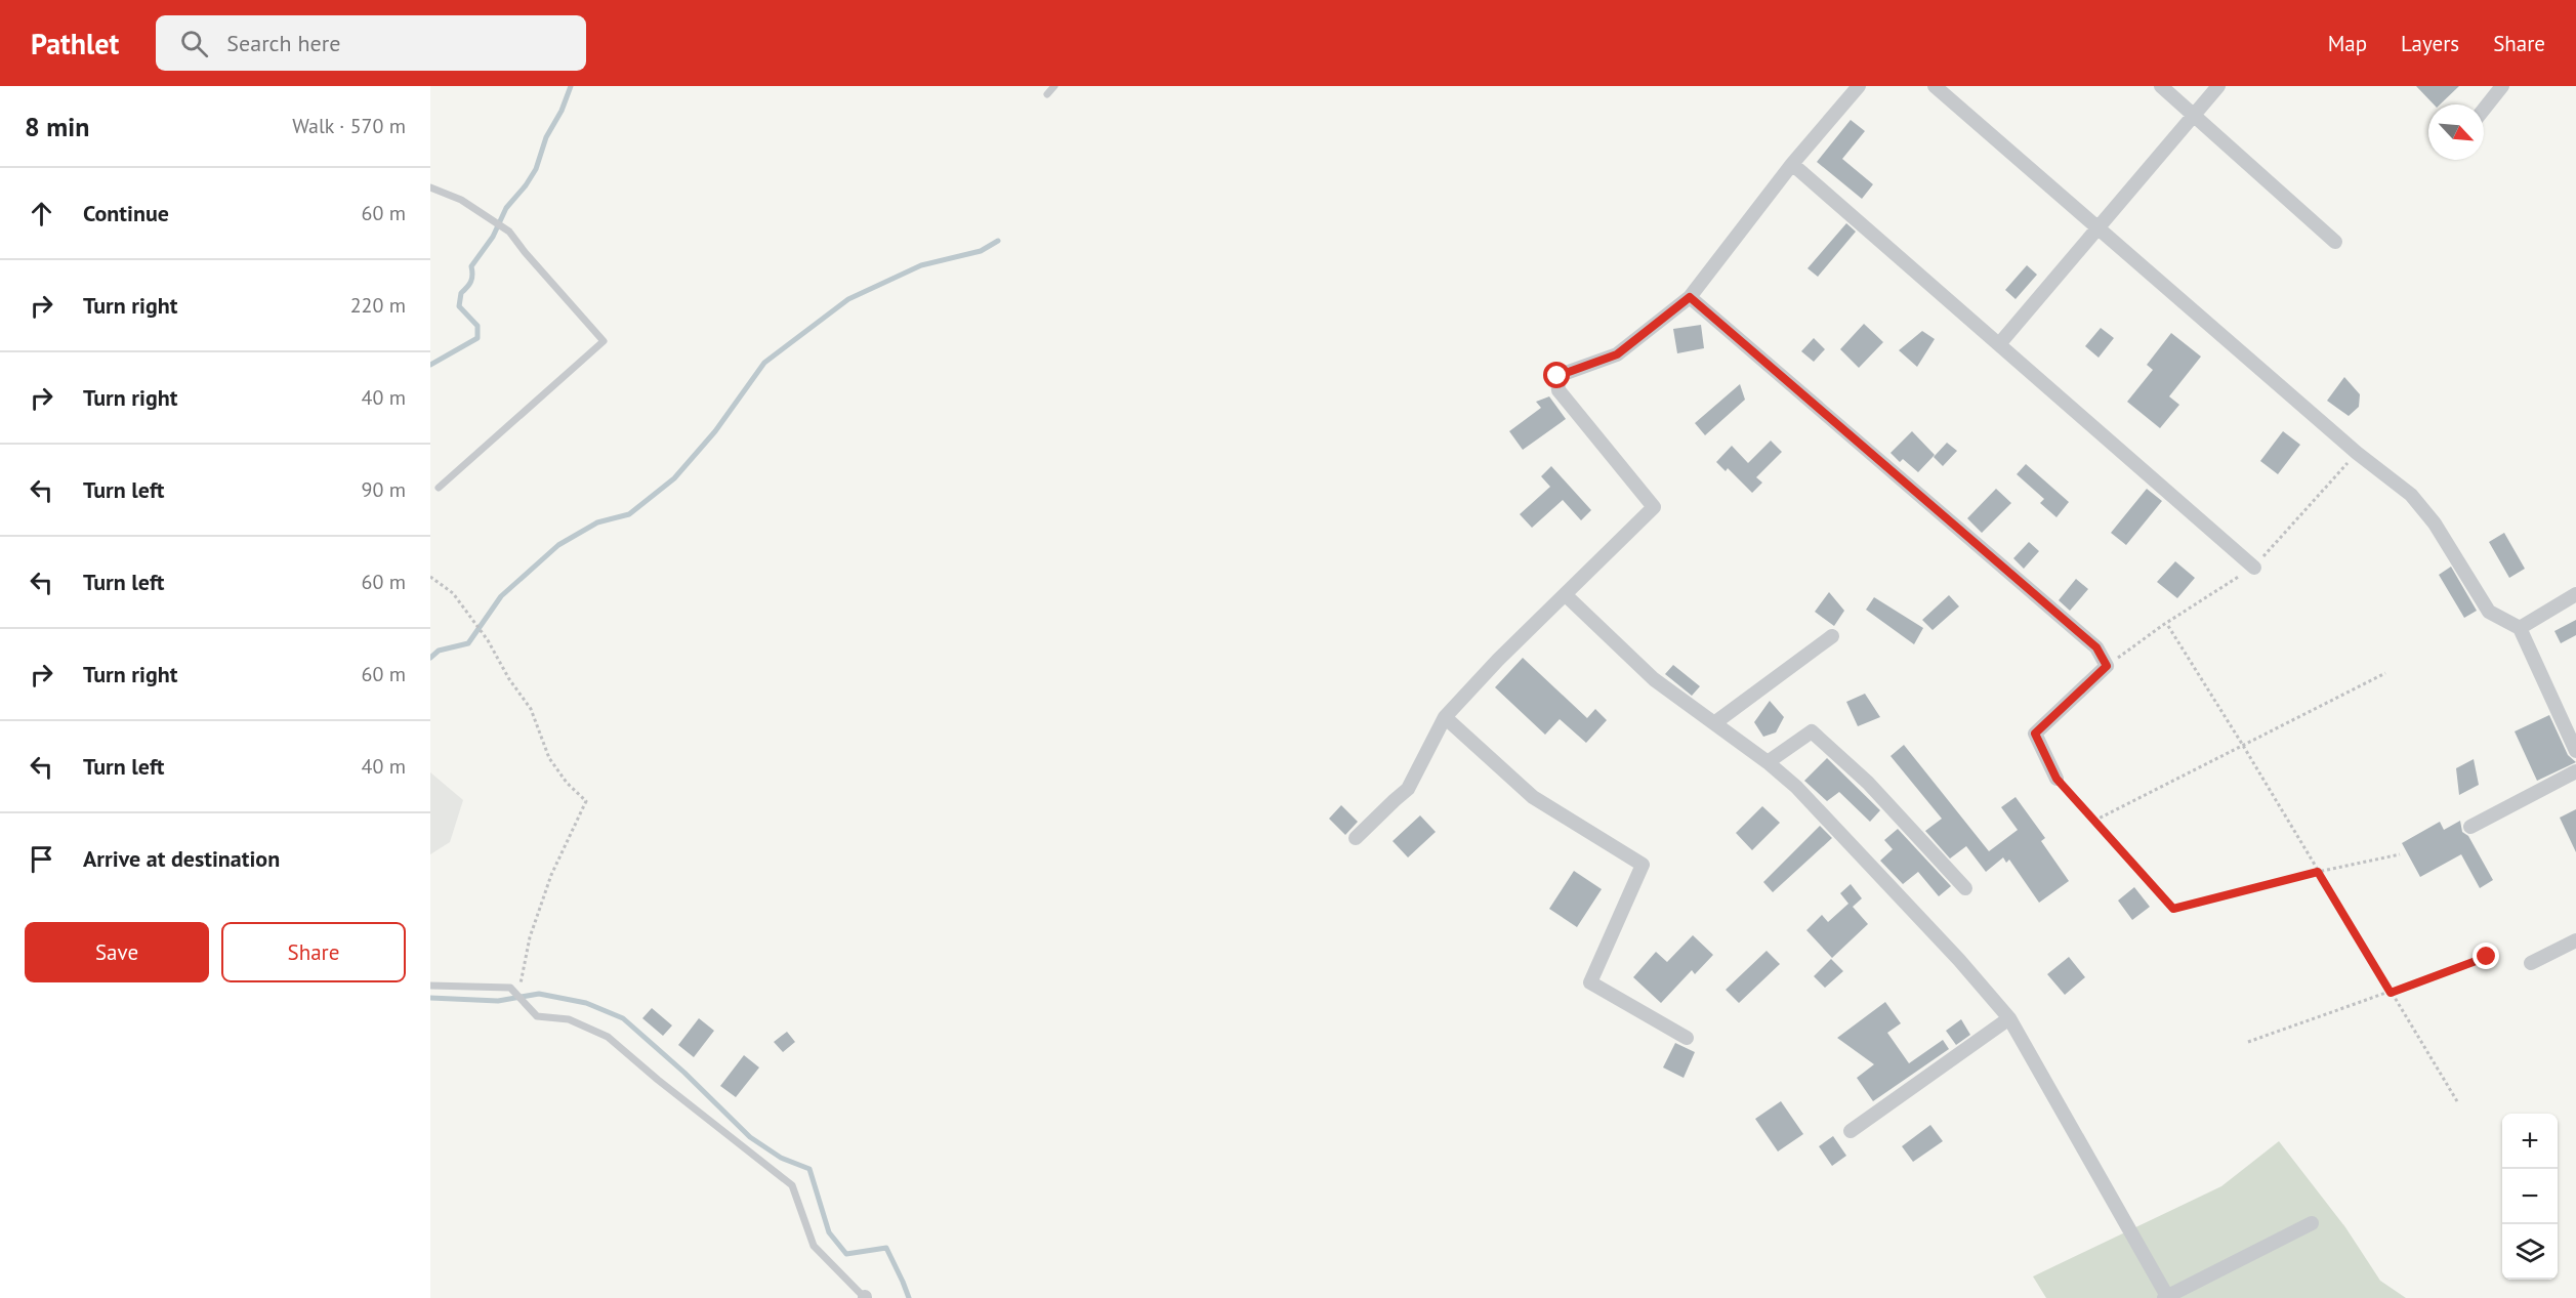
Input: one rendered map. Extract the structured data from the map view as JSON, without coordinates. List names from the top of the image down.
{
  "north": "bottom right",
  "page": {
    "header": "Pathlet",
    "search": "Search here",
    "nav": ["Map", "Layers", "Share"],
    "heading": ["8 min", "Walk · 570 m"],
    "list": [
      ["Continue", "60 m"],
      ["Turn right", "220 m"],
      ["Turn right", "40 m"],
      ["Turn left", "90 m"],
      ["Turn left", "60 m"],
      ["Turn right", "60 m"],
      ["Turn left", "40 m"],
      "Arrive at destination"
    ],
    "buttons": ["Save", "Share"],
    "map_buttons": ["+", "−"]
  }
}
